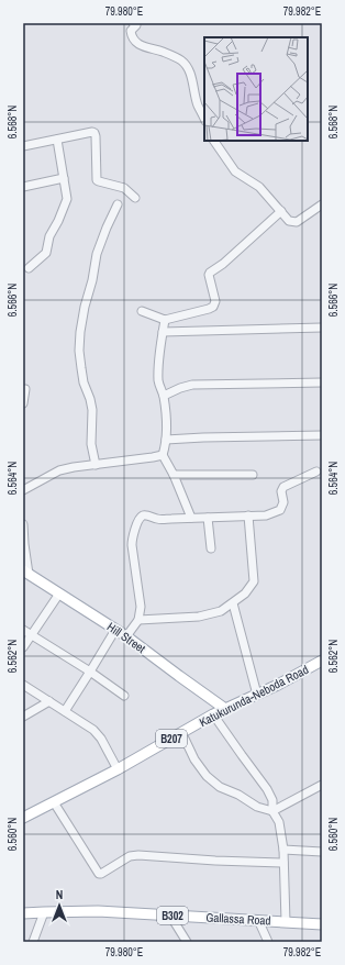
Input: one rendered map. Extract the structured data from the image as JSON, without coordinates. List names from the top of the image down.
{
  "streets": {
    "main road": [
      "Hill Street",
      "Katukurunda-Neboda Road",
      "B207",
      "B302",
      "Gallassa Road"
    ]
  },
  "crossings": [
    ["Hill Street", "Katukurunda-Neboda Road"]
  ],
  "north": "top",
  "coordinates": [
    "79.980°E",
    "79.982°E",
    "6.568°N",
    "6.566°N",
    "6.564°N",
    "6.562°N",
    "6.560°N"
  ]
}
